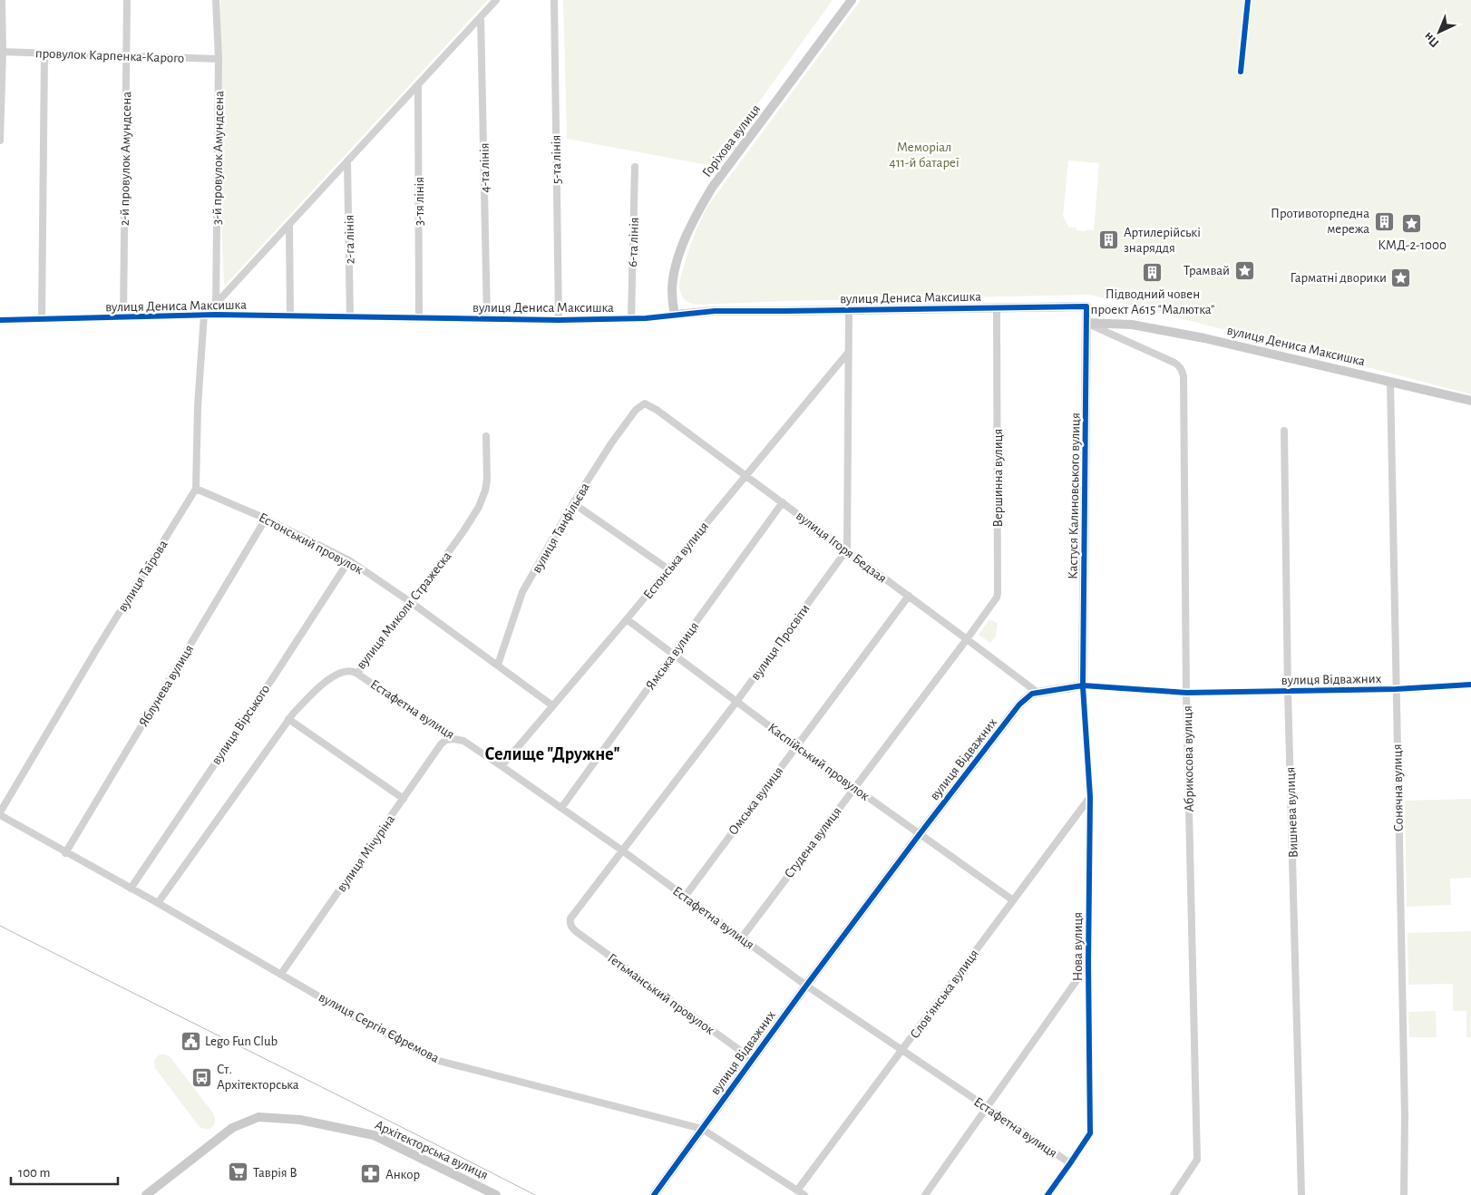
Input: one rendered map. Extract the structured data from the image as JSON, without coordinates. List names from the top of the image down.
{
  "streets": {
    "street": [
      "провулок Карпенка-Карого",
      "Горіхова вулиця",
      "3-й провулок Амундсена",
      "2-й провулок Амундсена",
      "5-та лінія",
      "4-та лінія",
      "3-тя лінія",
      "2-га лінія",
      "6-та лінія",
      "вулиця Дениса Максишка",
      "Вершинна вулиця",
      "Кастуся Калиновського вулиця",
      "вулиця Танфільєва",
      "Естонський провулок",
      "вулиця Ігоря Бедзая",
      "Естонська вулиця",
      "вулиця Таїрова",
      "вулиця Миколи Стражеска",
      "вулиця Просвіти",
      "Ямська вулиця",
      "вулиця Відважних",
      "Яблунева вулиця",
      "Естафетна вулиця",
      "вулиця Вірського",
      "Абрикосова вулиця",
      "Каспійський провулок",
      "Сонячна вулиця",
      "Омська вулиця",
      "Вишнева вулиця",
      "Студена вулиця",
      "вулиця Мічуріна",
      "Нова вулиця",
      "Гетьманський провулок",
      "Словʼянська вулиця",
      "вулиця Сергія Єфремова",
      "Архітекторська вулиця"
    ]
  },
  "crossings": [
    ["провулок Карпенка-Карого", "3-й провулок Амундсена"],
    ["провулок Карпенка-Карого", "2-й провулок Амундсена"],
    ["Горіхова вулиця", "вулиця Дениса Максишка"],
    ["3-й провулок Амундсена", "вулиця Дениса Максишка"],
    ["2-й провулок Амундсена", "вулиця Дениса Максишка"],
    ["5-та лінія", "вулиця Дениса Максишка"],
    ["4-та лінія", "вулиця Дениса Максишка"],
    ["3-тя лінія", "вулиця Дениса Максишка"],
    ["2-га лінія", "вулиця Дениса Максишка"],
    ["6-та лінія", "вулиця Дениса Максишка"],
    ["вулиця Дениса Максишка", "Вершинна вулиця"],
    ["вулиця Дениса Максишка", "Кастуся Калиновського вулиця"],
    ["вулиця Дениса Максишка", "Абрикосова вулиця"],
    ["вулиця Дениса Максишка", "Сонячна вулиця"],
    ["Вершинна вулиця", "вулиця Ігоря Бедзая"],
    ["Вершинна вулиця", "Студена вулиця"],
    ["Кастуся Калиновського вулиця", "вулиця Відважних"],
    ["Кастуся Калиновського вулиця", "Абрикосова вулиця"],
    ["Кастуся Калиновського вулиця", "Нова вулиця"],
    ["вулиця Танфільєва", "Естонський провулок"],
    ["вулиця Танфільєва", "вулиця Ігоря Бедзая"],
    ["Естонський провулок", "Естонська вулиця"],
    ["Естонський провулок", "вулиця Таїрова"],
    ["Естонський провулок", "вулиця Миколи Стражеска"],
    ["Естонський провулок", "Яблунева вулиця"],
    ["Естонський провулок", "вулиця Вірського"],
    ["вулиця Ігоря Бедзая", "Естонська вулиця"],
    ["вулиця Ігоря Бедзая", "вулиця Просвіти"],
    ["вулиця Ігоря Бедзая", "Ямська вулиця"],
    ["вулиця Ігоря Бедзая", "вулиця Відважних"],
    ["вулиця Ігоря Бедзая", "Омська вулиця"],
    ["вулиця Ігоря Бедзая", "Студена вулиця"],
    ["Естонська вулиця", "Естафетна вулиця"],
    ["Естонська вулиця", "Каспійський провулок"],
    ["вулиця Таїрова", "вулиця Сергія Єфремова"],
    ["вулиця Миколи Стражеска", "Естафетна вулиця"],
    ["вулиця Миколи Стражеска", "вулиця Сергія Єфремова"],
    ["вулиця Просвіти", "Естафетна вулиця"],
    ["вулиця Просвіти", "Каспійський провулок"],
    ["вулиця Просвіти", "Гетьманський провулок"],
    ["Ямська вулиця", "Естафетна вулиця"],
    ["Ямська вулиця", "Каспійський провулок"],
    ["вулиця Відважних", "Естафетна вулиця"],
    ["вулиця Відважних", "Абрикосова вулиця"],
    ["вулиця Відважних", "Каспійський провулок"],
    ["вулиця Відважних", "Сонячна вулиця"],
    ["вулиця Відважних", "Вишнева вулиця"],
    ["вулиця Відважних", "Нова вулиця"],
    ["вулиця Відважних", "Гетьманський провулок"],
    ["вулиця Відважних", "вулиця Сергія Єфремова"],
    ["Яблунева вулиця", "вулиця Сергія Єфремова"],
    ["Естафетна вулиця", "Омська вулиця"],
    ["Естафетна вулиця", "Студена вулиця"],
    ["Естафетна вулиця", "вулиця Мічуріна"],
    ["Естафетна вулиця", "Нова вулиця"],
    ["Естафетна вулиця", "Словʼянська вулиця"],
    ["вулиця Вірського", "вулиця Сергія Єфремова"],
    ["Каспійський провулок", "Омська вулиця"],
    ["Каспійський провулок", "Студена вулиця"],
    ["Каспійський провулок", "Словʼянська вулиця"],
    ["вулиця Мічуріна", "вулиця Сергія Єфремова"],
    ["Нова вулиця", "Словʼянська вулиця"],
    ["Словʼянська вулиця", "вулиця Сергія Єфремова"]
  ],
  "districts": ["Селище \"Дружне\""],
  "parks": ["Меморіал 411-й батареї"],
  "places": {
    "building": ["Противоторпедна мережа", "Артилерійські знаряддя", "Підводний човен проект А615 \"Малютка\""],
    "place": ["КМД-2-1000", "Трамвай", "Гарматні дворики"],
    "public building": ["Lego Fun Club"],
    "bus stop": ["Ст. Архітекторська"],
    "supermarket": ["Таврія В"],
    "pharmacy": ["Анкор"]
  },
  "scale_bar": "100 m",
  "north": "bottom left"
}
